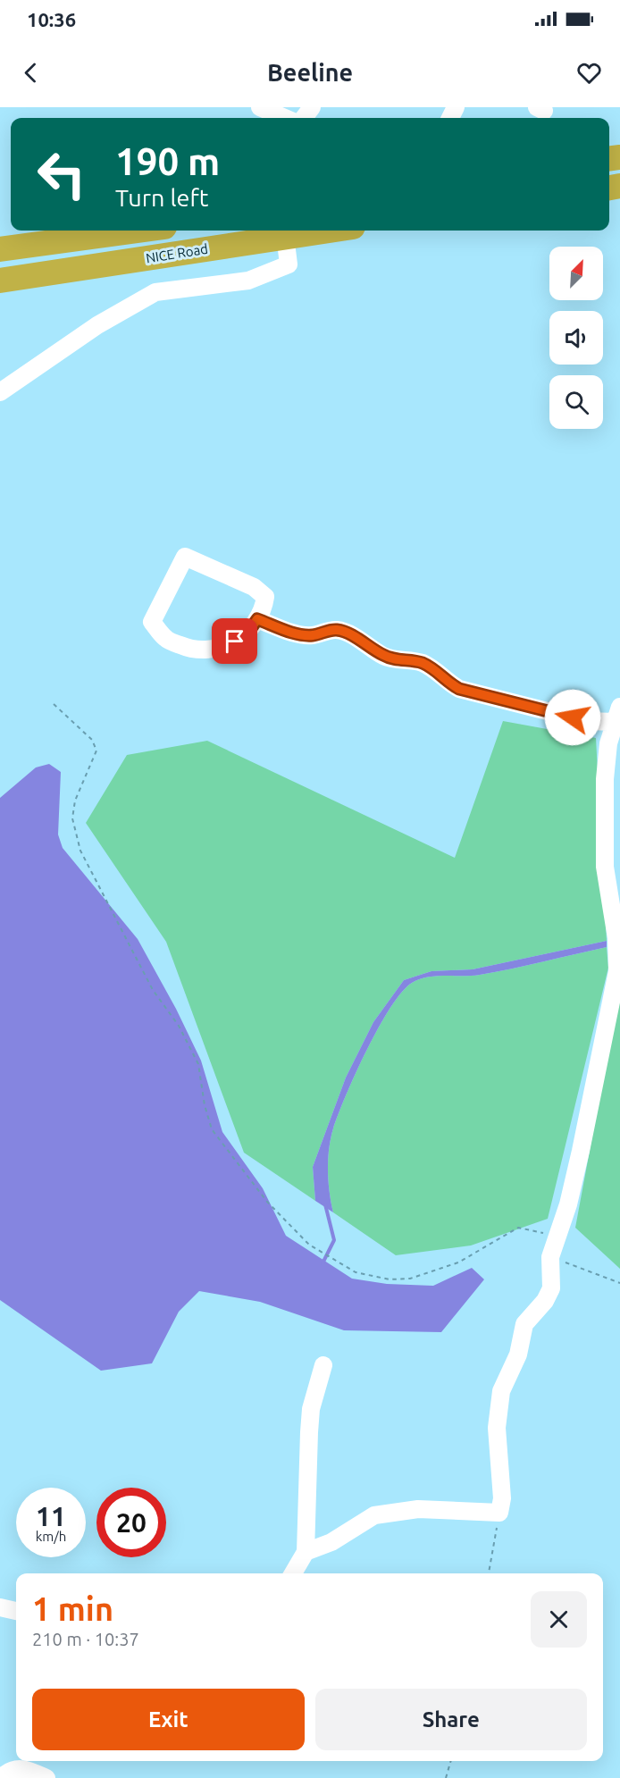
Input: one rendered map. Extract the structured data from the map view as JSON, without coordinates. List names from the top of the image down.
{
  "streets": {
    "highway": ["NICE Road"]
  },
  "north": "top right",
  "page": {
    "status": "10:36",
    "header": "Beeline",
    "turn": ["190 m", "Turn left"],
    "speed": "11 km/h",
    "limit": "20",
    "heading": ["1 min", "210 m · 10:37"],
    "buttons": ["Exit", "Share"]
  }
}
